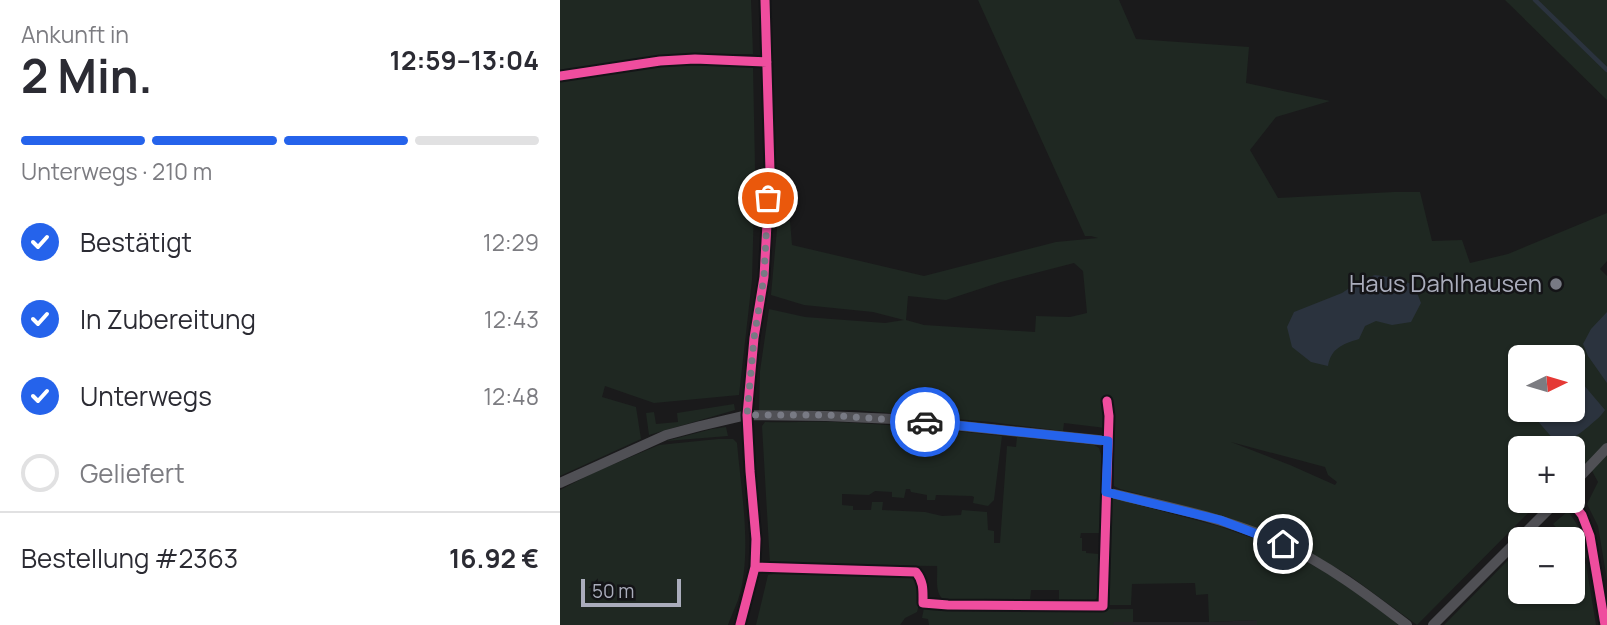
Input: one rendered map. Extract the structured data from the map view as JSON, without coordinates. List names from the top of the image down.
{
  "places": ["Haus Dahlhausen"],
  "scale_bar": "50 m",
  "north": "right",
  "page": {
    "heading": ["2 Min.", "Ankunft in", "12:59–13:04"],
    "panel": ["Bestellung #2363", "16.92 €"],
    "bar": "Unterwegs · 210 m",
    "list": [
      ["Bestätigt", "12:29"],
      ["In Zubereitung", "12:43"],
      ["Unterwegs", "12:48"],
      "Geliefert"
    ],
    "map_buttons": ["+", "−"],
    "scale": "50 m"
  }
}
